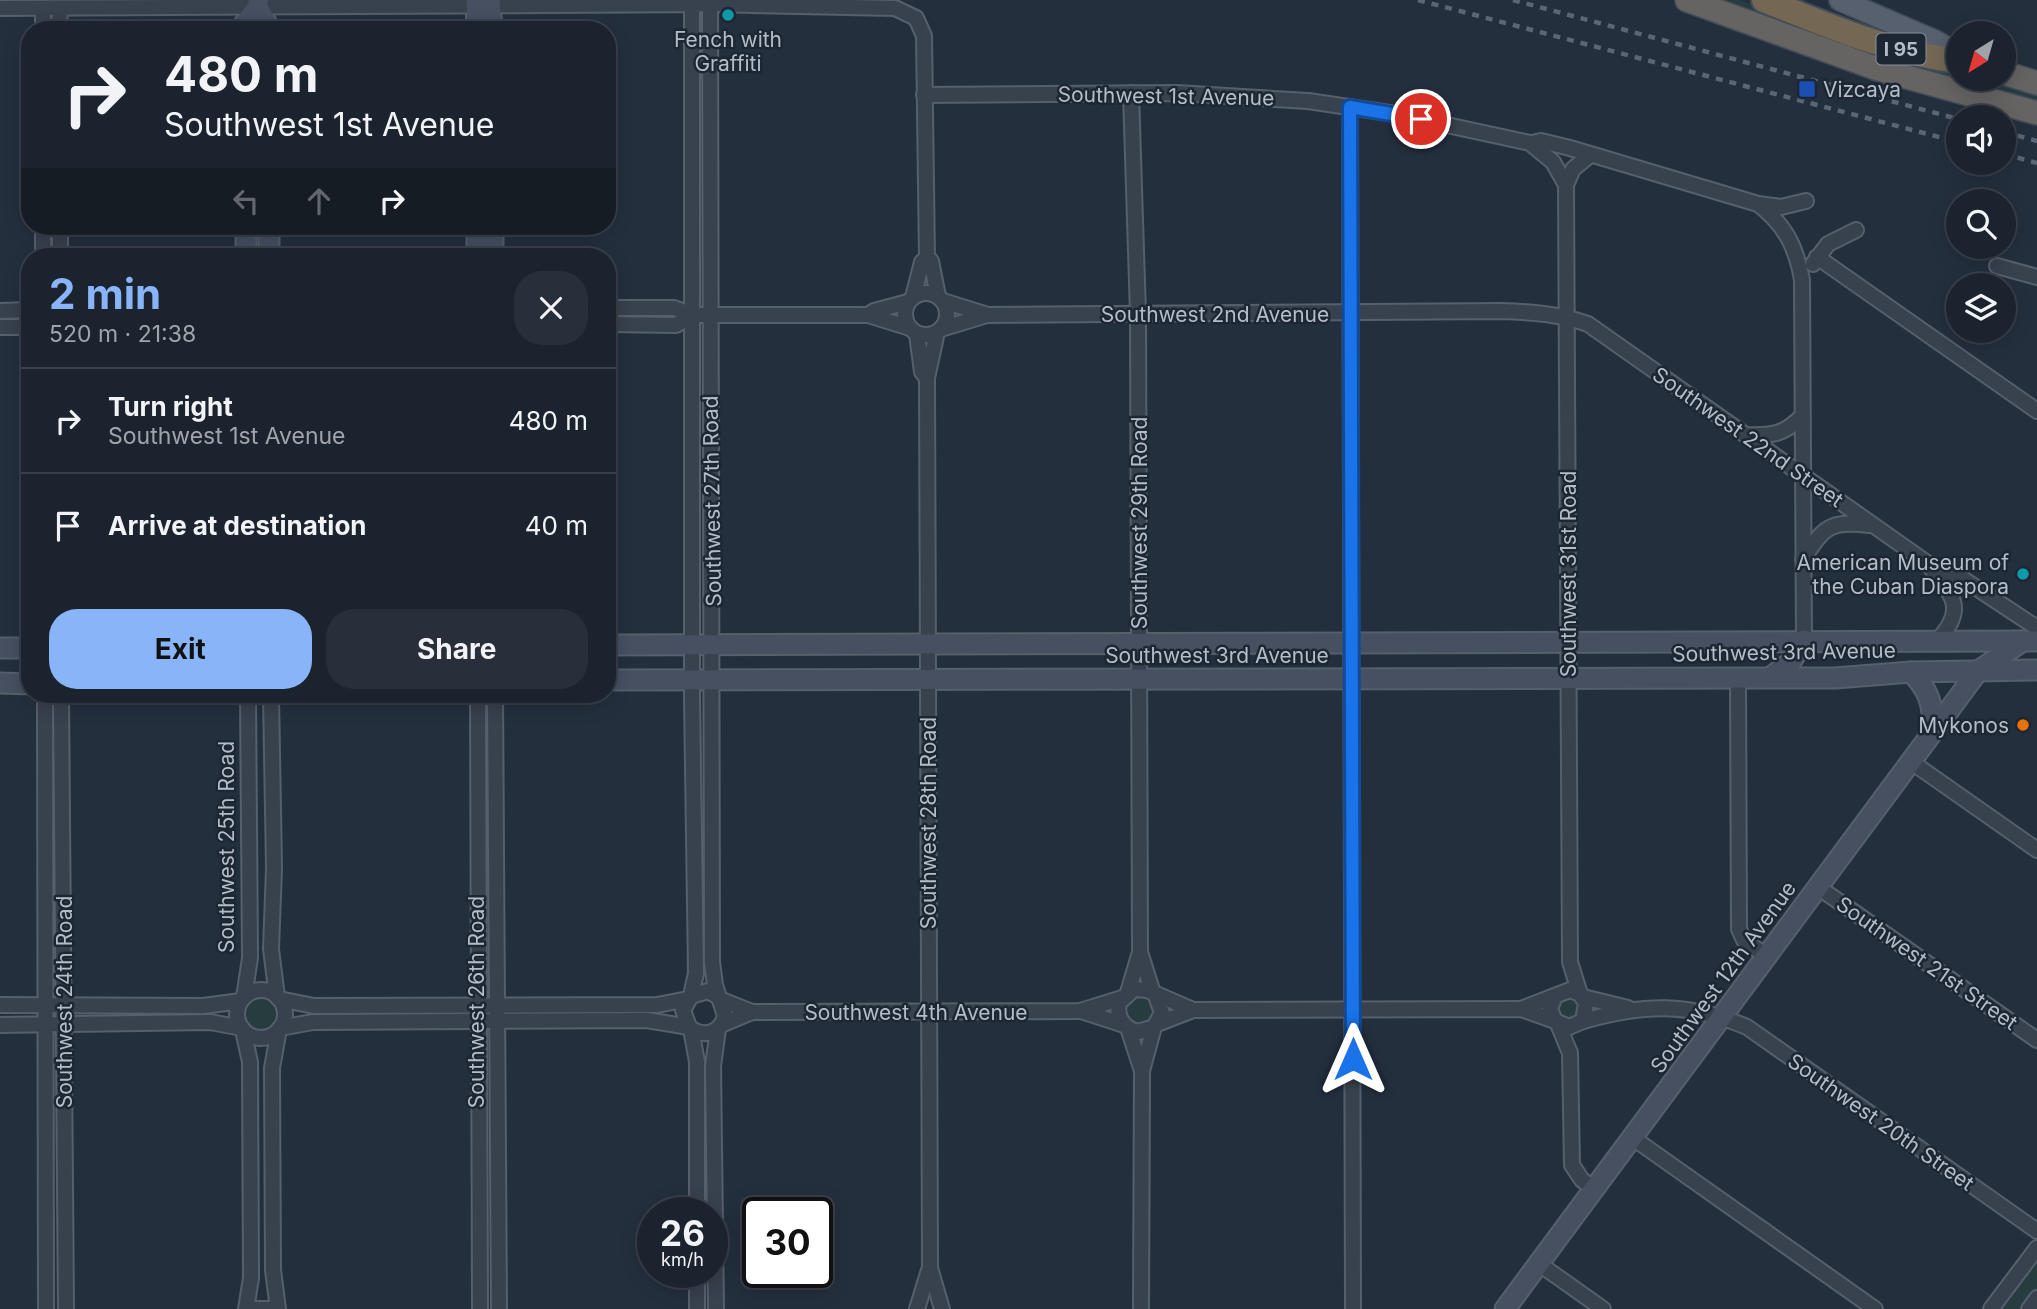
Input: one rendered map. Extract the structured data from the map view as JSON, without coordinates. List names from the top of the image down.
{
  "streets": {
    "highway": ["I 95"],
    "main road": ["Southwest 3rd Avenue", "Southwest 12th Avenue"],
    "street": [
      "Southwest 1st Avenue",
      "Southwest 2nd Avenue",
      "Southwest 22nd Street",
      "Southwest 27th Road",
      "Southwest 29th Road",
      "Southwest 31st Road",
      "Southwest 28th Road",
      "Southwest 25th Road",
      "Southwest 21st Street",
      "Southwest 24th Road",
      "Southwest 26th Road",
      "Southwest 4th Avenue",
      "Southwest 20th Street"
    ]
  },
  "crossings": [
    ["Southwest 1st Avenue", "Southwest 22nd Street"],
    ["Southwest 1st Avenue", "Southwest 29th Road"],
    ["Southwest 1st Avenue", "Southwest 3rd Avenue"],
    ["Southwest 2nd Avenue", "Southwest 22nd Street"],
    ["Southwest 2nd Avenue", "Southwest 29th Road"],
    ["Southwest 2nd Avenue", "Southwest 31st Road"],
    ["Southwest 2nd Avenue", "Southwest 28th Road"],
    ["Southwest 22nd Street", "Southwest 31st Road"],
    ["Southwest 22nd Street", "Southwest 3rd Avenue"],
    ["Southwest 27th Road", "Southwest 3rd Avenue"],
    ["Southwest 27th Road", "Southwest 4th Avenue"],
    ["Southwest 29th Road", "Southwest 3rd Avenue"],
    ["Southwest 29th Road", "Southwest 4th Avenue"],
    ["Southwest 31st Road", "Southwest 3rd Avenue"],
    ["Southwest 3rd Avenue", "Southwest 28th Road"],
    ["Southwest 3rd Avenue", "Southwest 12th Avenue"],
    ["Southwest 28th Road", "Southwest 4th Avenue"],
    ["Southwest 21st Street", "Southwest 12th Avenue"],
    ["Southwest 12th Avenue", "Southwest 20th Street"]
  ],
  "places": {
    "other": ["Fench with Graffiti", "American Museum of the Cuban Diaspora", "Mykonos"],
    "transit": ["Vizcaya"]
  },
  "north": "bottom left",
  "page": {
    "turn": ["480 m", "Southwest 1st Avenue"],
    "heading": ["2 min", "520 m · 21:38"],
    "list": [
      {
        "name": "Turn right",
        "note": "Southwest 1st Avenue",
        "value": "480 m"
      },
      {
        "name": "Arrive at destination",
        "value": "40 m"
      }
    ],
    "buttons": ["Exit", "Share"],
    "speed": "26 km/h",
    "limit": "30"
  }
}
